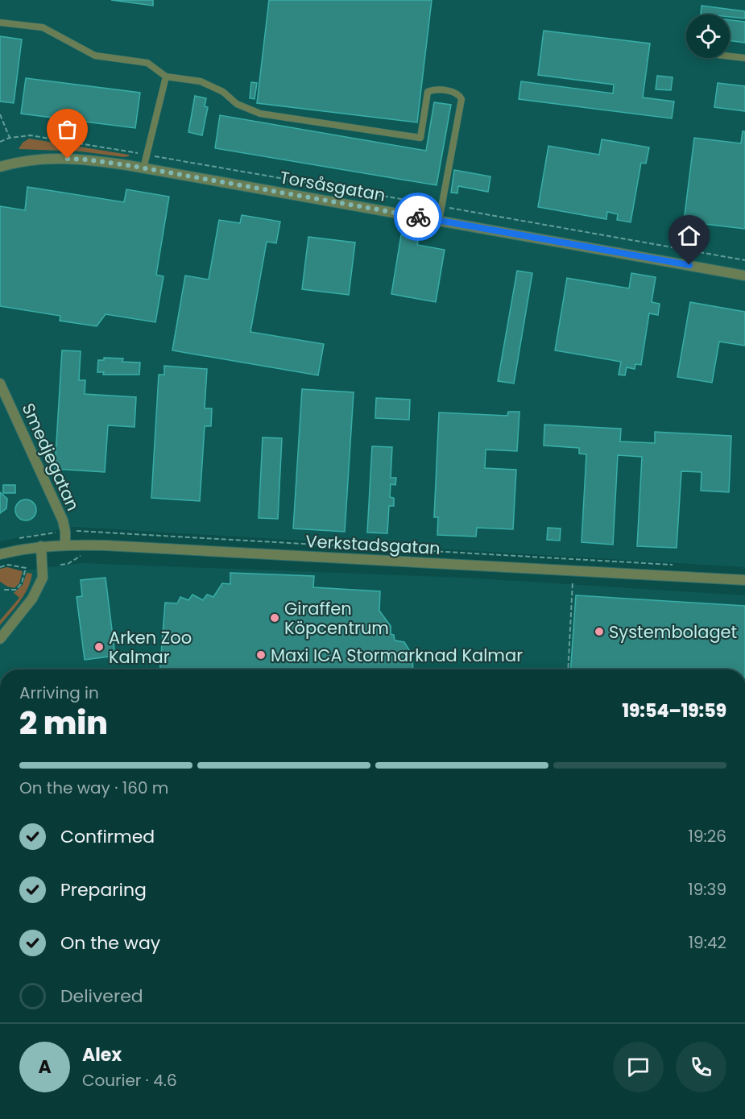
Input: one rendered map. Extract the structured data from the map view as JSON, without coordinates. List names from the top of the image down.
{
  "streets": {
    "street": ["Torsåsgatan", "Smedjegatan", "Verkstadsgatan"]
  },
  "crossings": [
    ["Smedjegatan", "Verkstadsgatan"]
  ],
  "places": [
    "Giraffen Köpcentrum",
    "Systembolaget",
    "Arken Zoo Kalmar",
    "Maxi ICA Stormarknad Kalmar"
  ],
  "page": {
    "heading": ["2 min", "Arriving in", "19:54–19:59"],
    "panel": ["Alex", "Courier · 4.6"],
    "bar": "On the way · 160 m",
    "list": [
      ["Confirmed", "19:26"],
      ["Preparing", "19:39"],
      ["On the way", "19:42"],
      "Delivered"
    ],
    "round": "A"
  }
}
